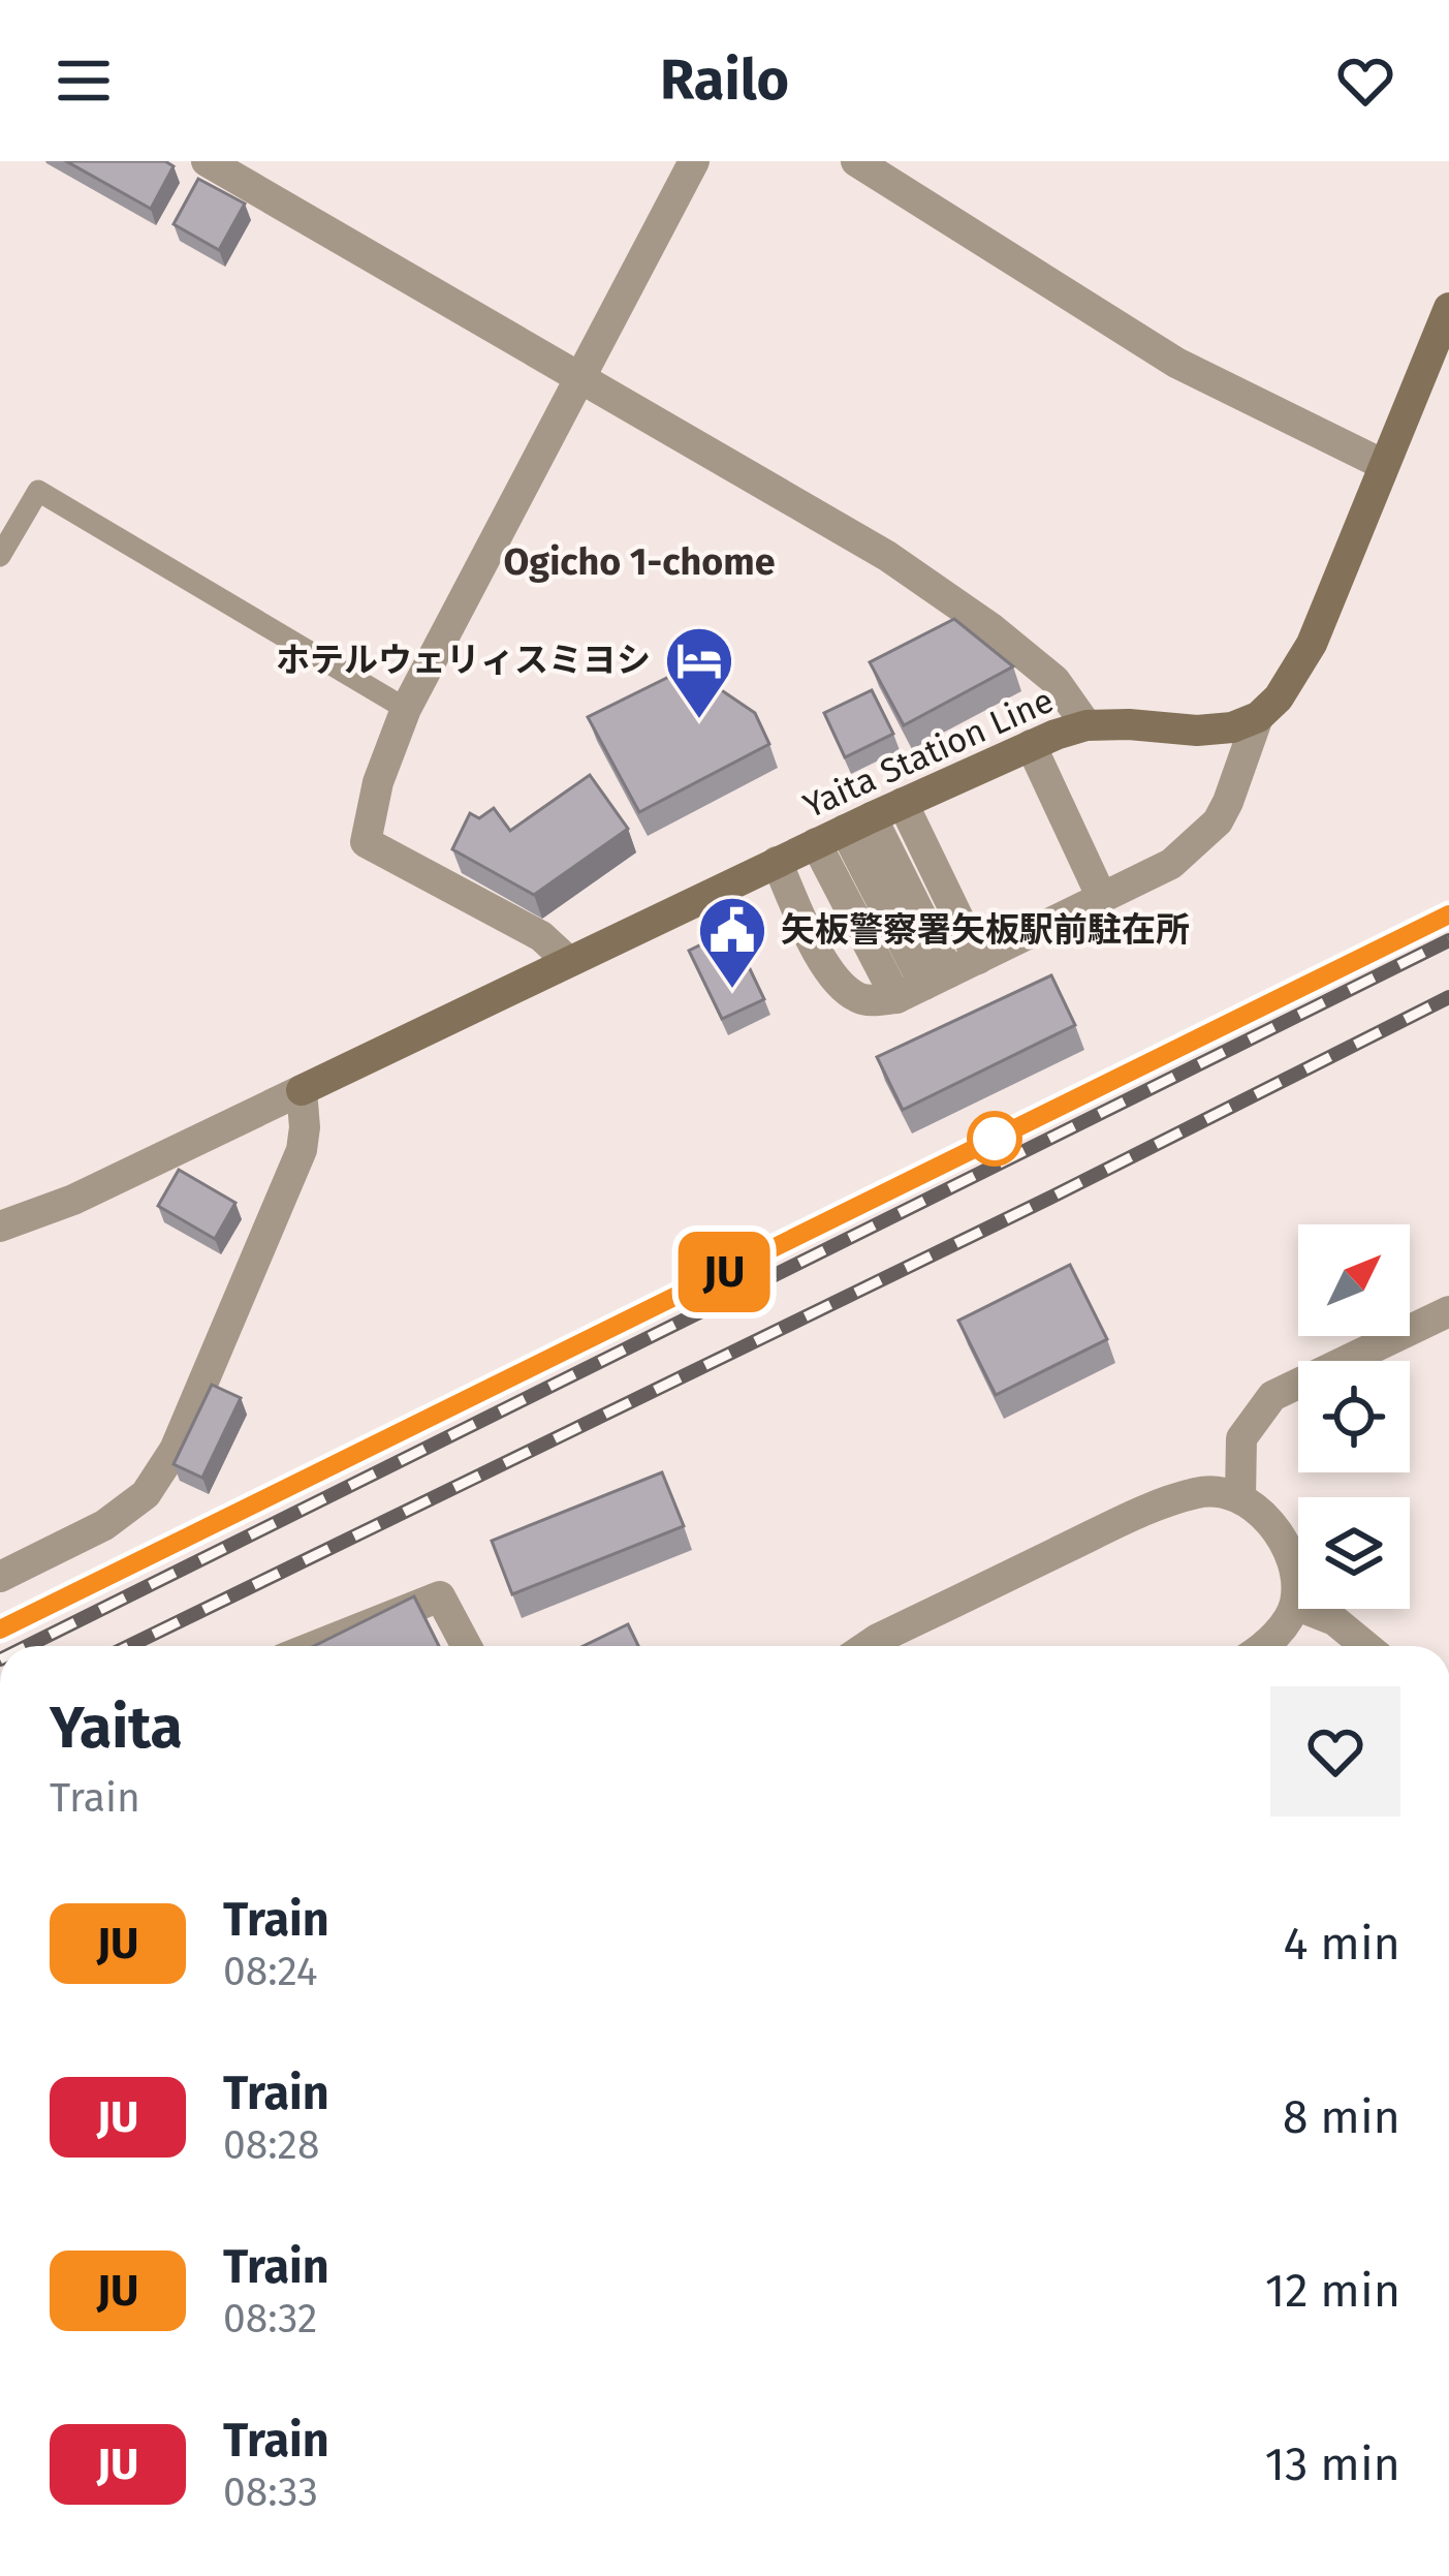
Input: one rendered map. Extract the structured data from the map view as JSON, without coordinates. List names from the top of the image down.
{
  "streets": {
    "main road": ["Yaita Station Line"]
  },
  "districts": ["Ogicho 1-chome"],
  "places": {
    "hotel": ["ホテルウェリィスミヨシ"],
    "public building": ["矢板警察署矢板駅前駐在所"]
  },
  "north": "top right",
  "page": {
    "header": "Railo",
    "on_map": "JU",
    "heading": ["Yaita", "Train"],
    "list": [
      {
        "mark": "JU",
        "name": "Train",
        "note": "08:24",
        "value": "4 min"
      },
      {
        "mark": "JU",
        "name": "Train",
        "note": "08:28",
        "value": "8 min"
      },
      {
        "mark": "JU",
        "name": "Train",
        "note": "08:32",
        "value": "12 min"
      },
      {
        "mark": "JU",
        "name": "Train",
        "note": "08:33",
        "value": "13 min"
      }
    ]
  }
}
